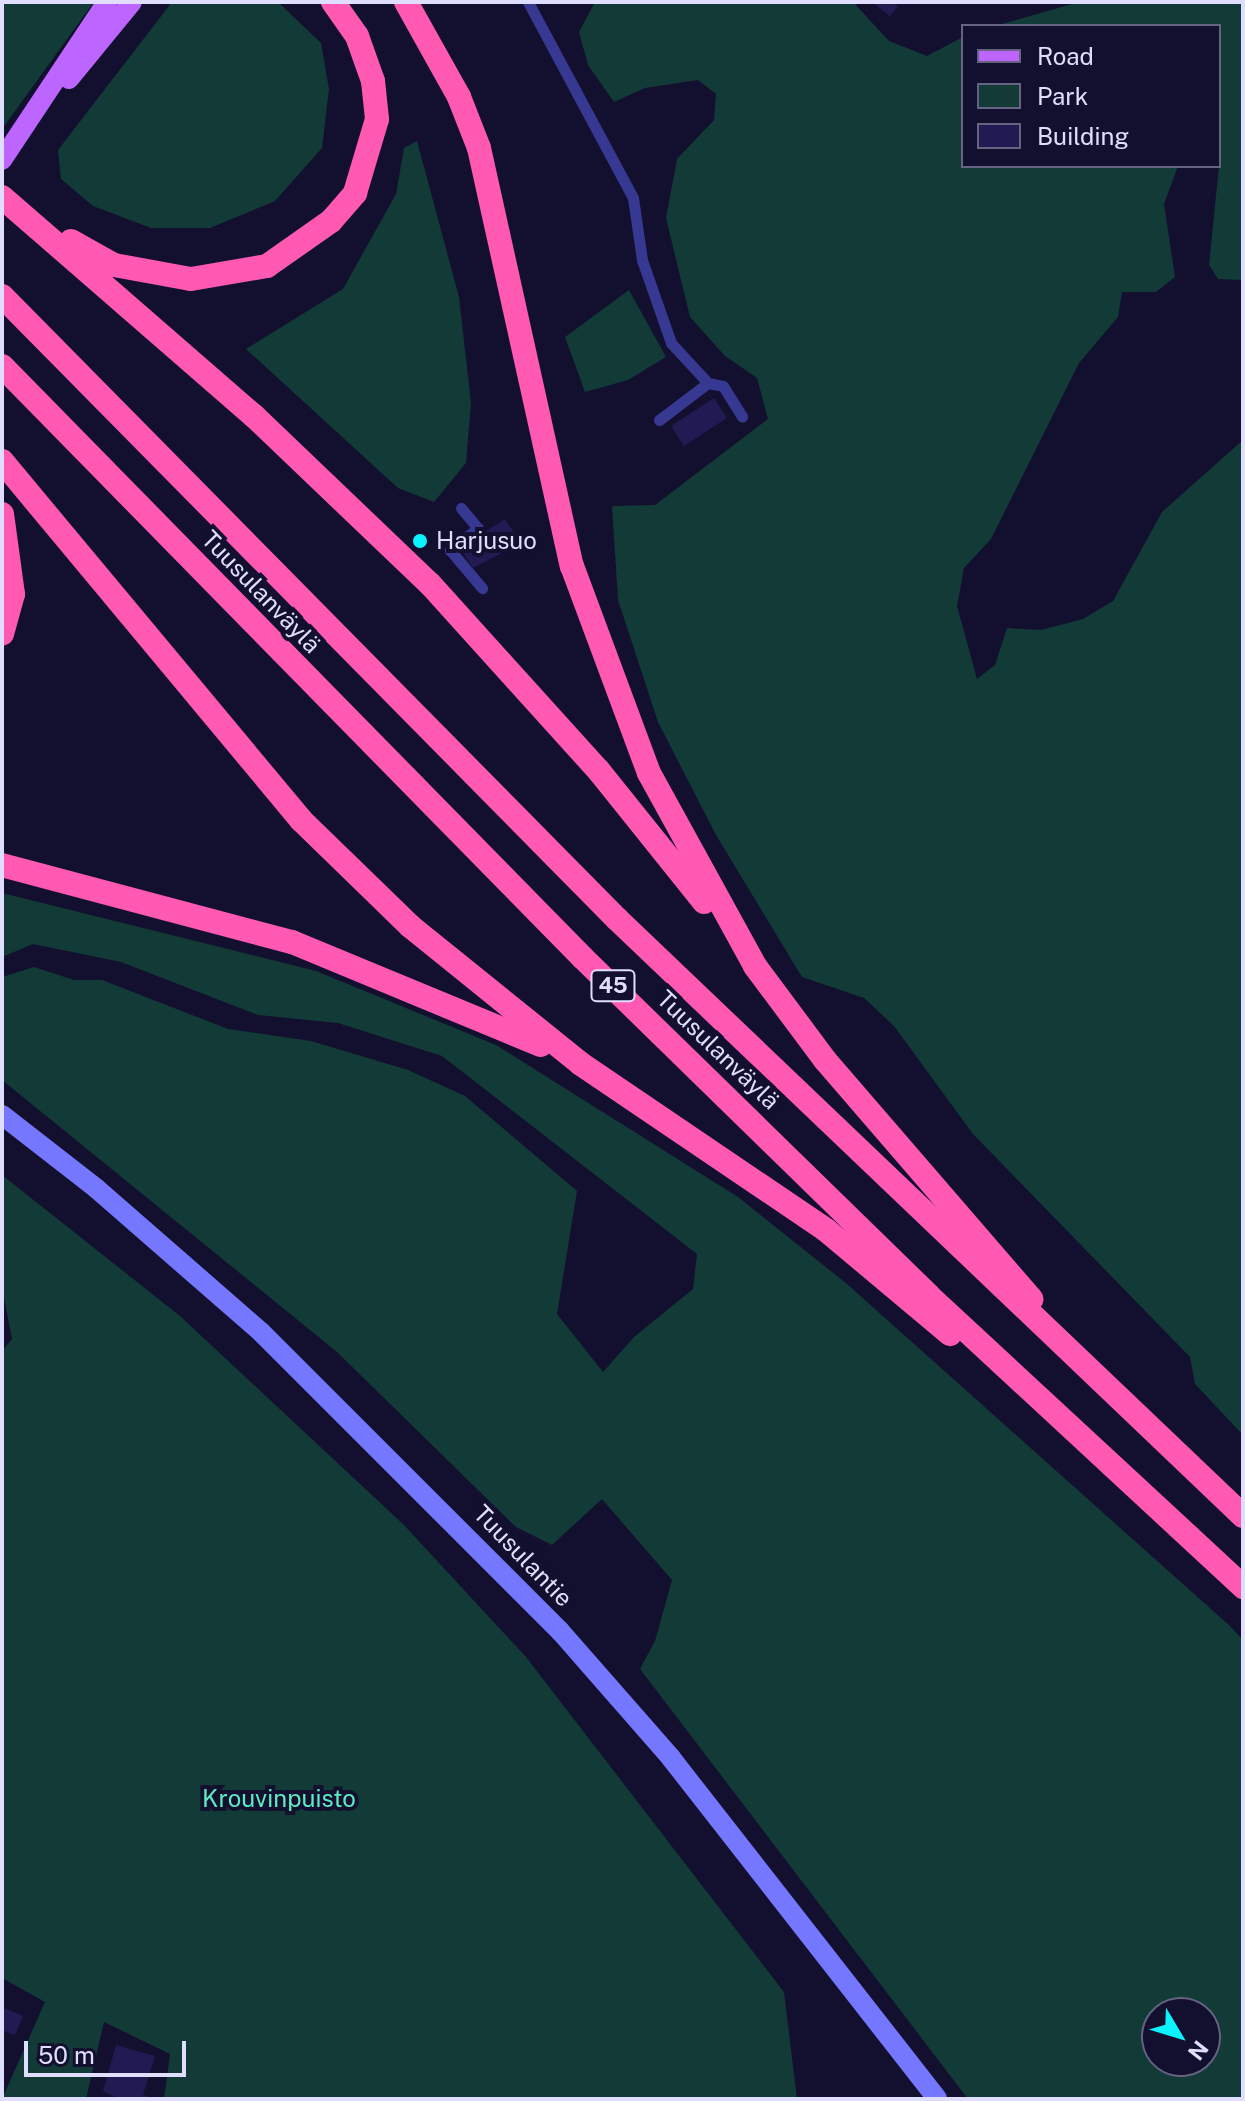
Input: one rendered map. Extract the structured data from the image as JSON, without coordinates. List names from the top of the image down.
{
  "streets": {
    "highway": ["Tuusulanväylä", "45"],
    "main road": ["Tuusulantie"]
  },
  "parks": ["Krouvinpuisto"],
  "places": ["Harjusuo"],
  "legend": ["Road", "Park", "Building"],
  "scale_bar": "50 m",
  "north": "bottom right"
}
